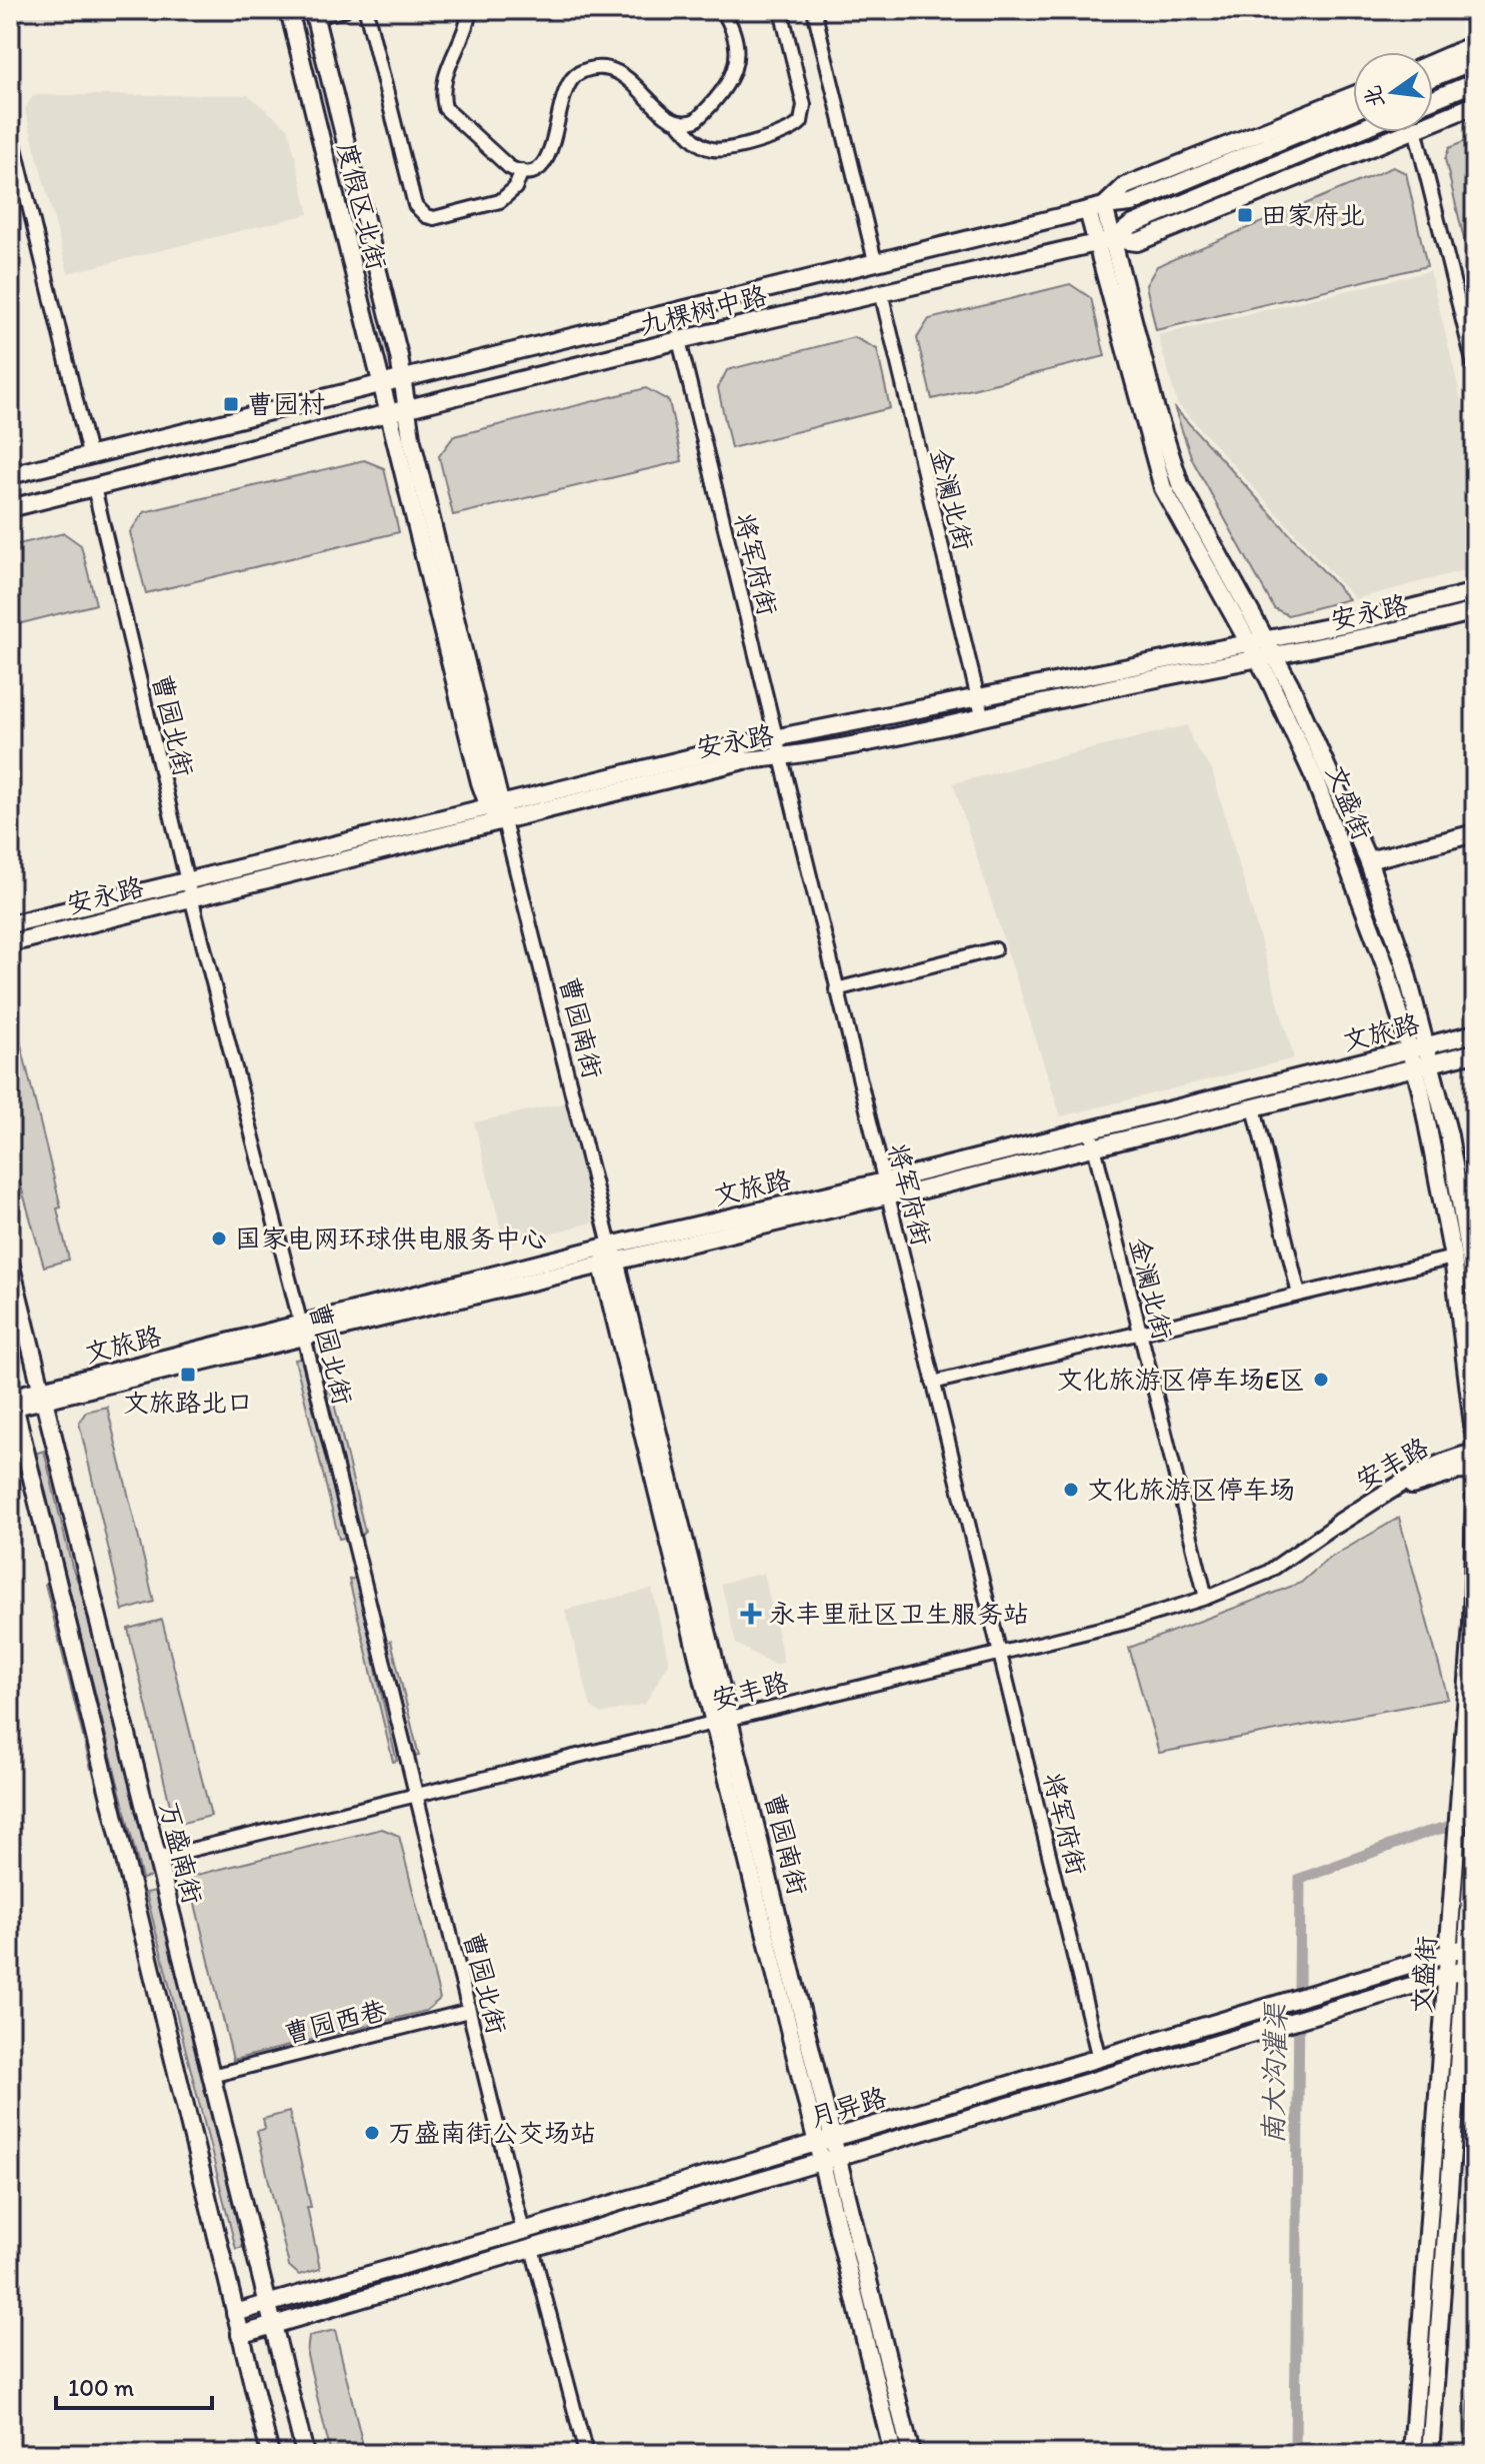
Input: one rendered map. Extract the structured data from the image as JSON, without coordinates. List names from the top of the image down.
{
  "streets": {
    "main road": [
      "度假区北街",
      "九棵树中路",
      "安永路",
      "文盛街",
      "曹园南街",
      "文旅路",
      "安丰路",
      "万盛南街",
      "月异路"
    ],
    "street": [
      "金澜北街",
      "将军府街",
      "曹园北街",
      "曹园西巷"
    ]
  },
  "crossings": [
    ["度假区北街", "九棵树中路"],
    ["度假区北街", "曹园南街"],
    ["九棵树中路", "金澜北街"],
    ["九棵树中路", "将军府街"],
    ["九棵树中路", "曹园北街"],
    ["九棵树中路", "文盛街"],
    ["九棵树中路", "曹园南街"],
    ["金澜北街", "安永路"],
    ["金澜北街", "文旅路"],
    ["金澜北街", "安丰路"],
    ["将军府街", "安永路"],
    ["将军府街", "文旅路"],
    ["将军府街", "安丰路"],
    ["将军府街", "月异路"],
    ["安永路", "曹园北街"],
    ["安永路", "文盛街"],
    ["安永路", "曹园南街"],
    ["曹园北街", "文旅路"],
    ["曹园北街", "安丰路"],
    ["曹园北街", "曹园西巷"],
    ["曹园北街", "月异路"],
    ["文盛街", "文旅路"],
    ["文盛街", "月异路"],
    ["曹园南街", "文旅路"],
    ["曹园南街", "安丰路"],
    ["曹园南街", "月异路"],
    ["文旅路", "万盛南街"],
    ["安丰路", "万盛南街"],
    ["万盛南街", "曹园西巷"],
    ["万盛南街", "月异路"]
  ],
  "water": ["南大沟灌渠"],
  "places": {
    "transit": ["田家府北", "曹园村", "文旅路北口"],
    "other": [
      "国家电网环球供电服务中心",
      "文化旅游区停车场E区",
      "文化旅游区停车场",
      "万盛南街公交场站"
    ],
    "health": ["永丰里社区卫生服务站"]
  },
  "scale_bar": "100 m",
  "north": "left"
}
